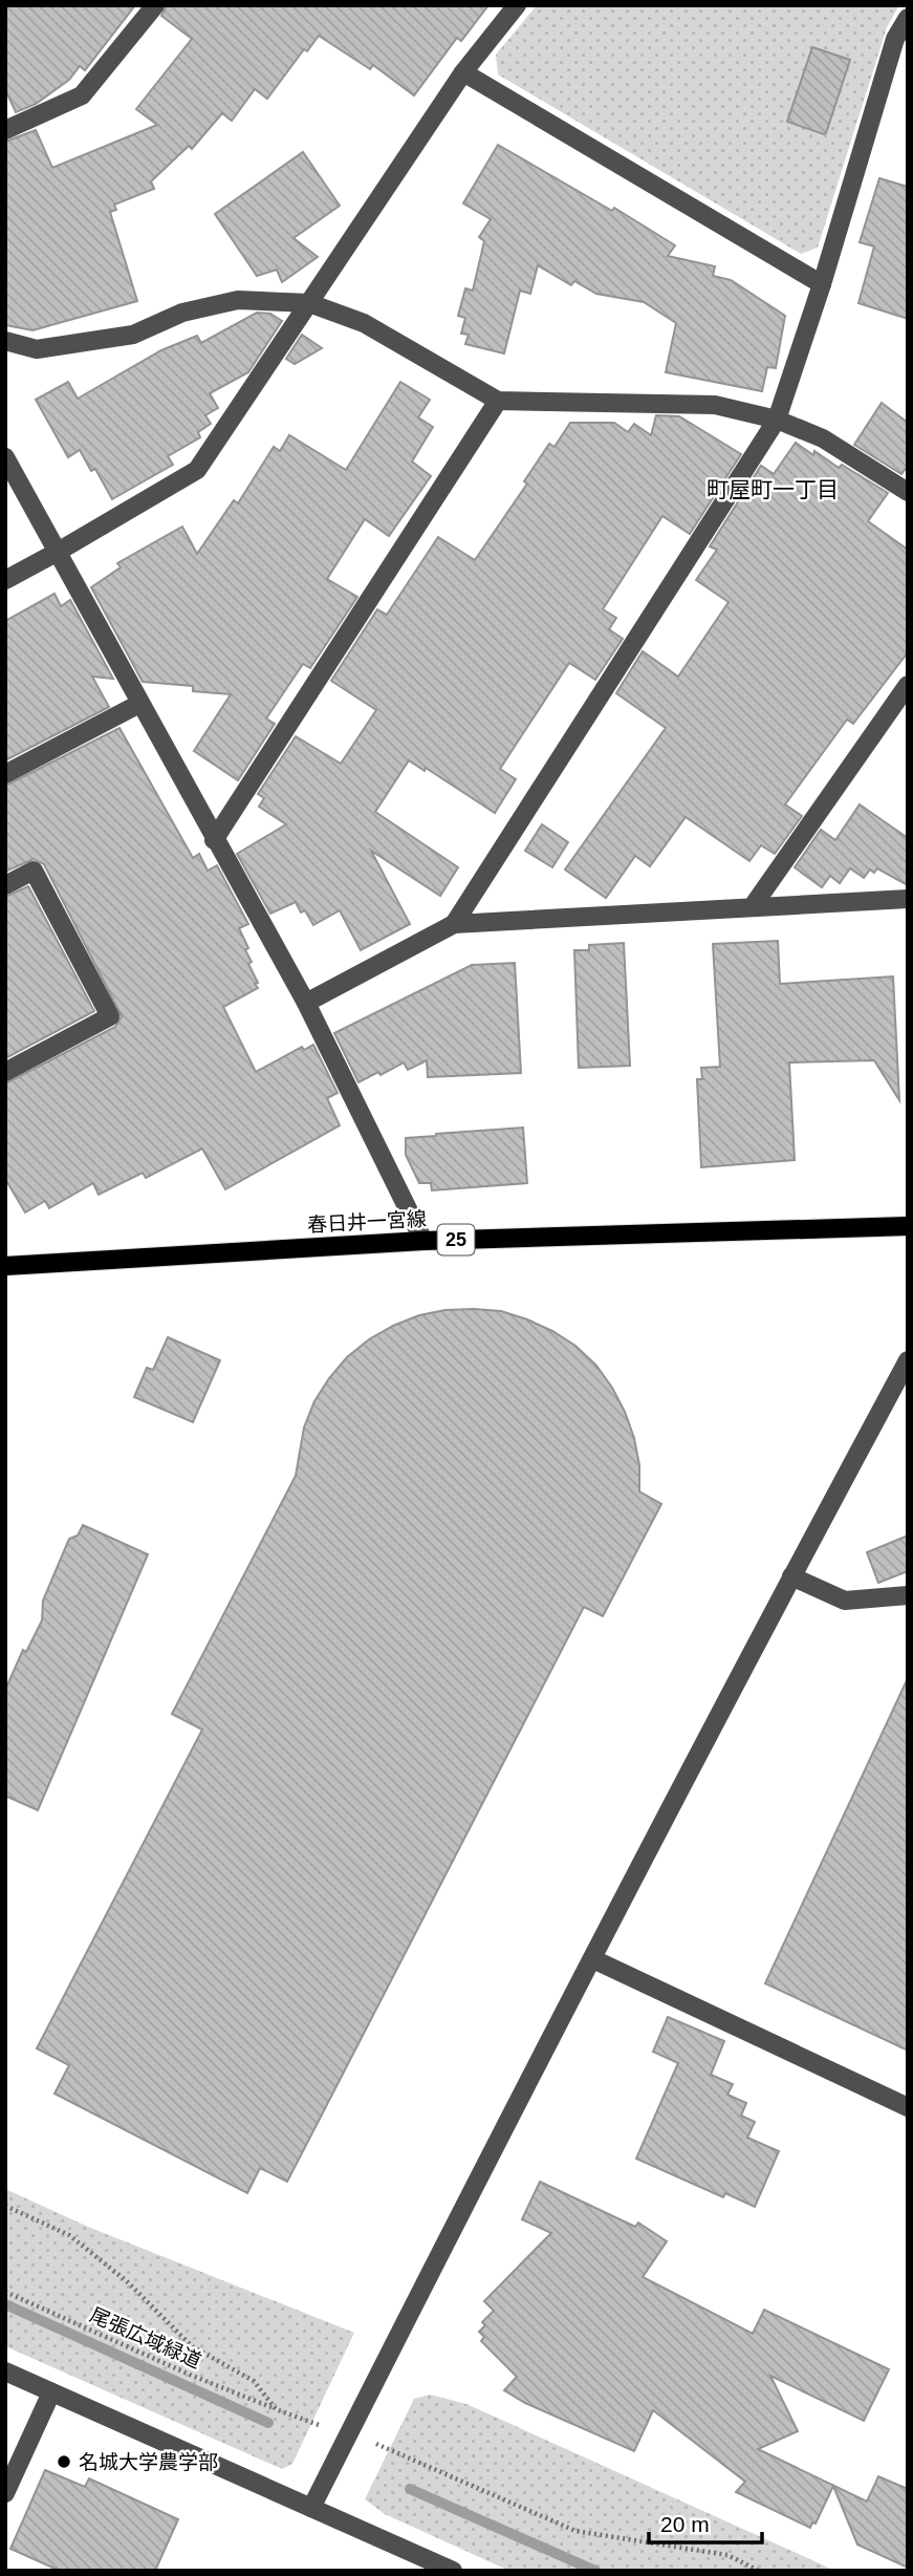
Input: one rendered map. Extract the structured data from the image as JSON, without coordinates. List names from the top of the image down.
{
  "streets": {
    "main road": ["春日井一宮線", "25"],
    "path": ["尾張広域緑道"]
  },
  "districts": ["町屋町一丁目"],
  "places": ["名城大学農学部"],
  "scale_bar": "20 m"
}
